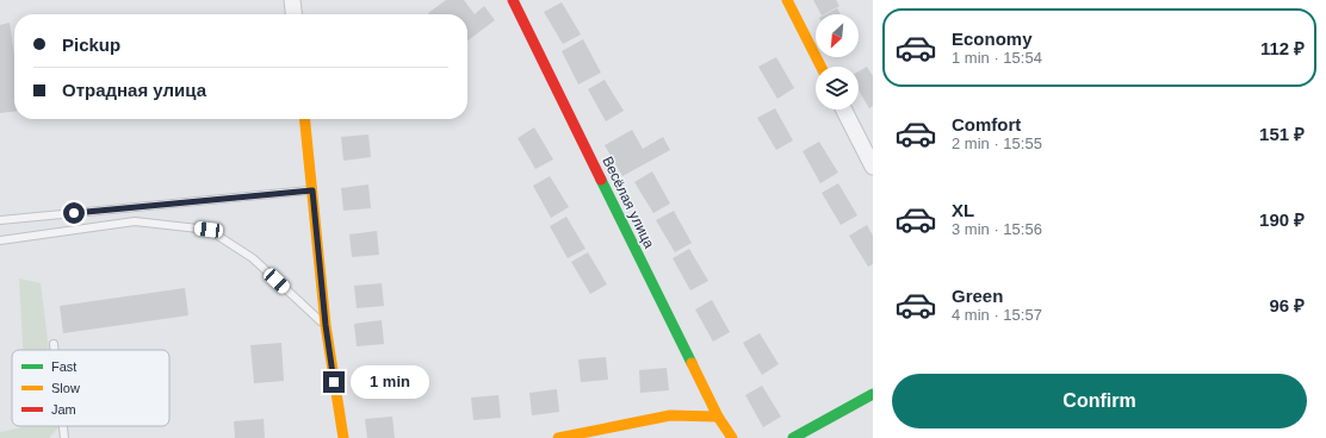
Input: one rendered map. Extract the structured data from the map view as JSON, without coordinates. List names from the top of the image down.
{
  "streets": {
    "street": ["Весёлая улица"]
  },
  "legend": ["Fast", "Slow", "Jam"],
  "north": "bottom left",
  "page": {
    "list": [
      {
        "name": "Economy",
        "note": "1 min · 15:54",
        "value": "112 ₽"
      },
      {
        "name": "Comfort",
        "note": "2 min · 15:55",
        "value": "151 ₽"
      },
      {
        "name": "XL",
        "note": "3 min · 15:56",
        "value": "190 ₽"
      },
      {
        "name": "Green",
        "note": "4 min · 15:57",
        "value": "96 ₽"
      }
    ],
    "banner": ["Pickup", "Отрадная улица"],
    "buttons": "Confirm",
    "bubble": "1 min"
  }
}
